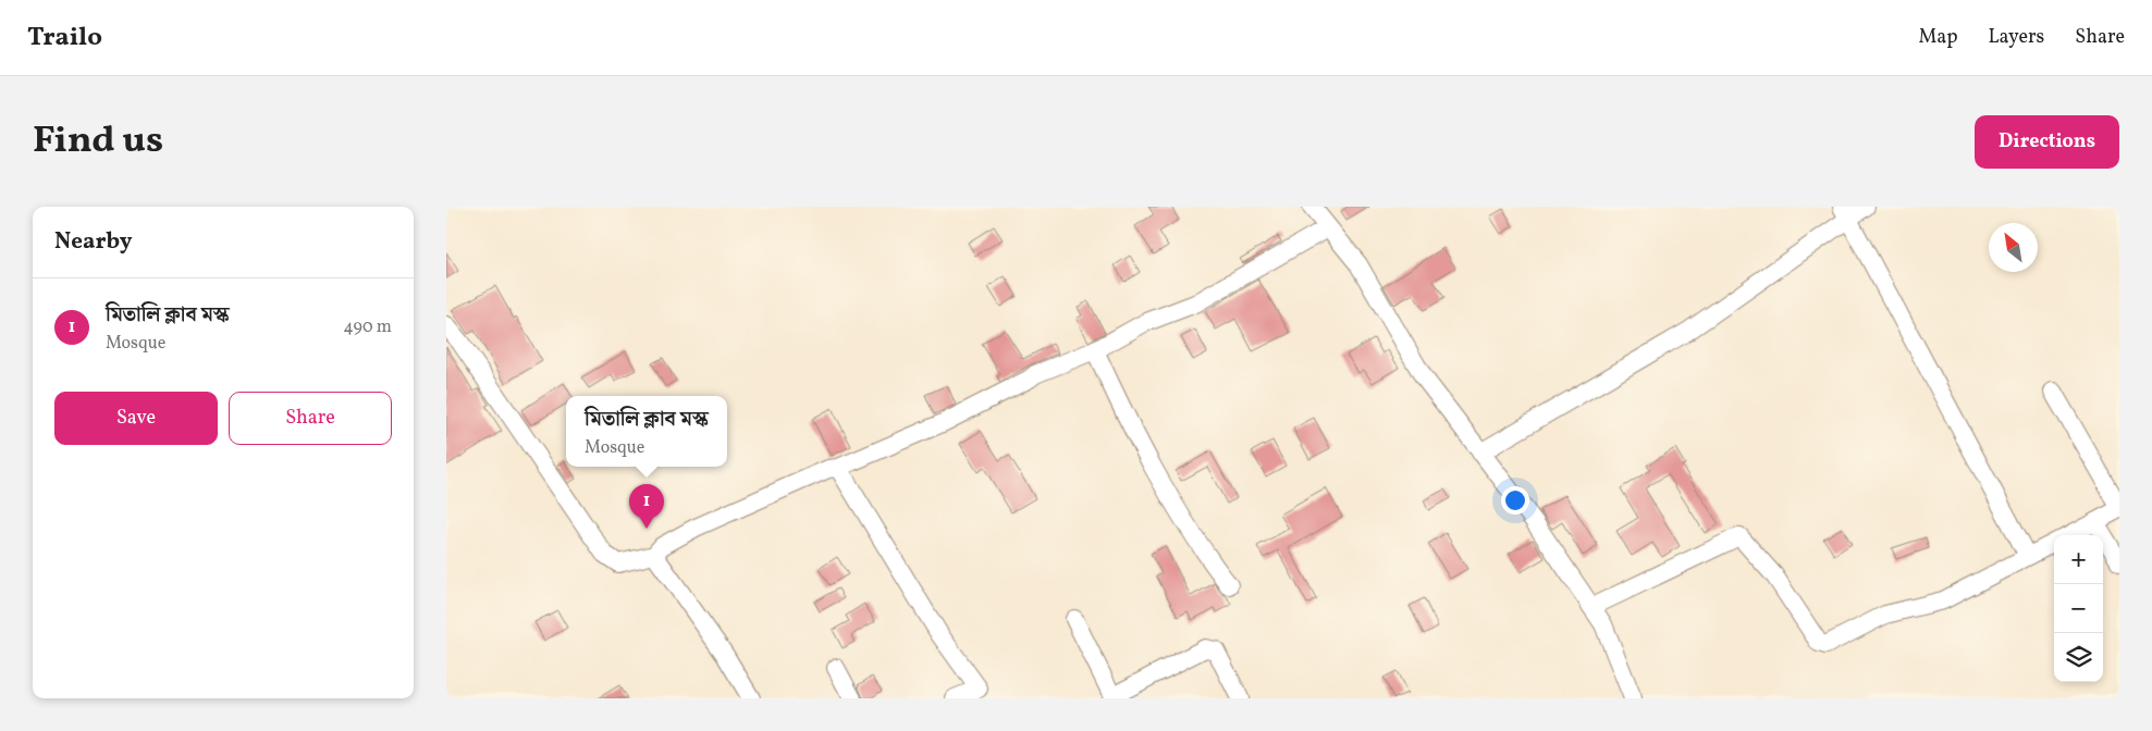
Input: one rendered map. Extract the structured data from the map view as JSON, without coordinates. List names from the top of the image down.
{
  "north": "top left",
  "page": {
    "header": "Trailo",
    "nav": ["Map", "Layers", "Share"],
    "title": "Find us",
    "buttons": [
      "Directions",
      ["Save", "Share"]
    ],
    "heading": "Nearby",
    "list": [
      {
        "mark": "1",
        "name": "মিতালি ক্লাব মস্ক",
        "note": "Mosque",
        "value": "490 m"
      }
    ],
    "popup": ["মিতালি ক্লাব মস্ক", "Mosque"],
    "pins": "1",
    "map_buttons": ["+", "−"]
  }
}
